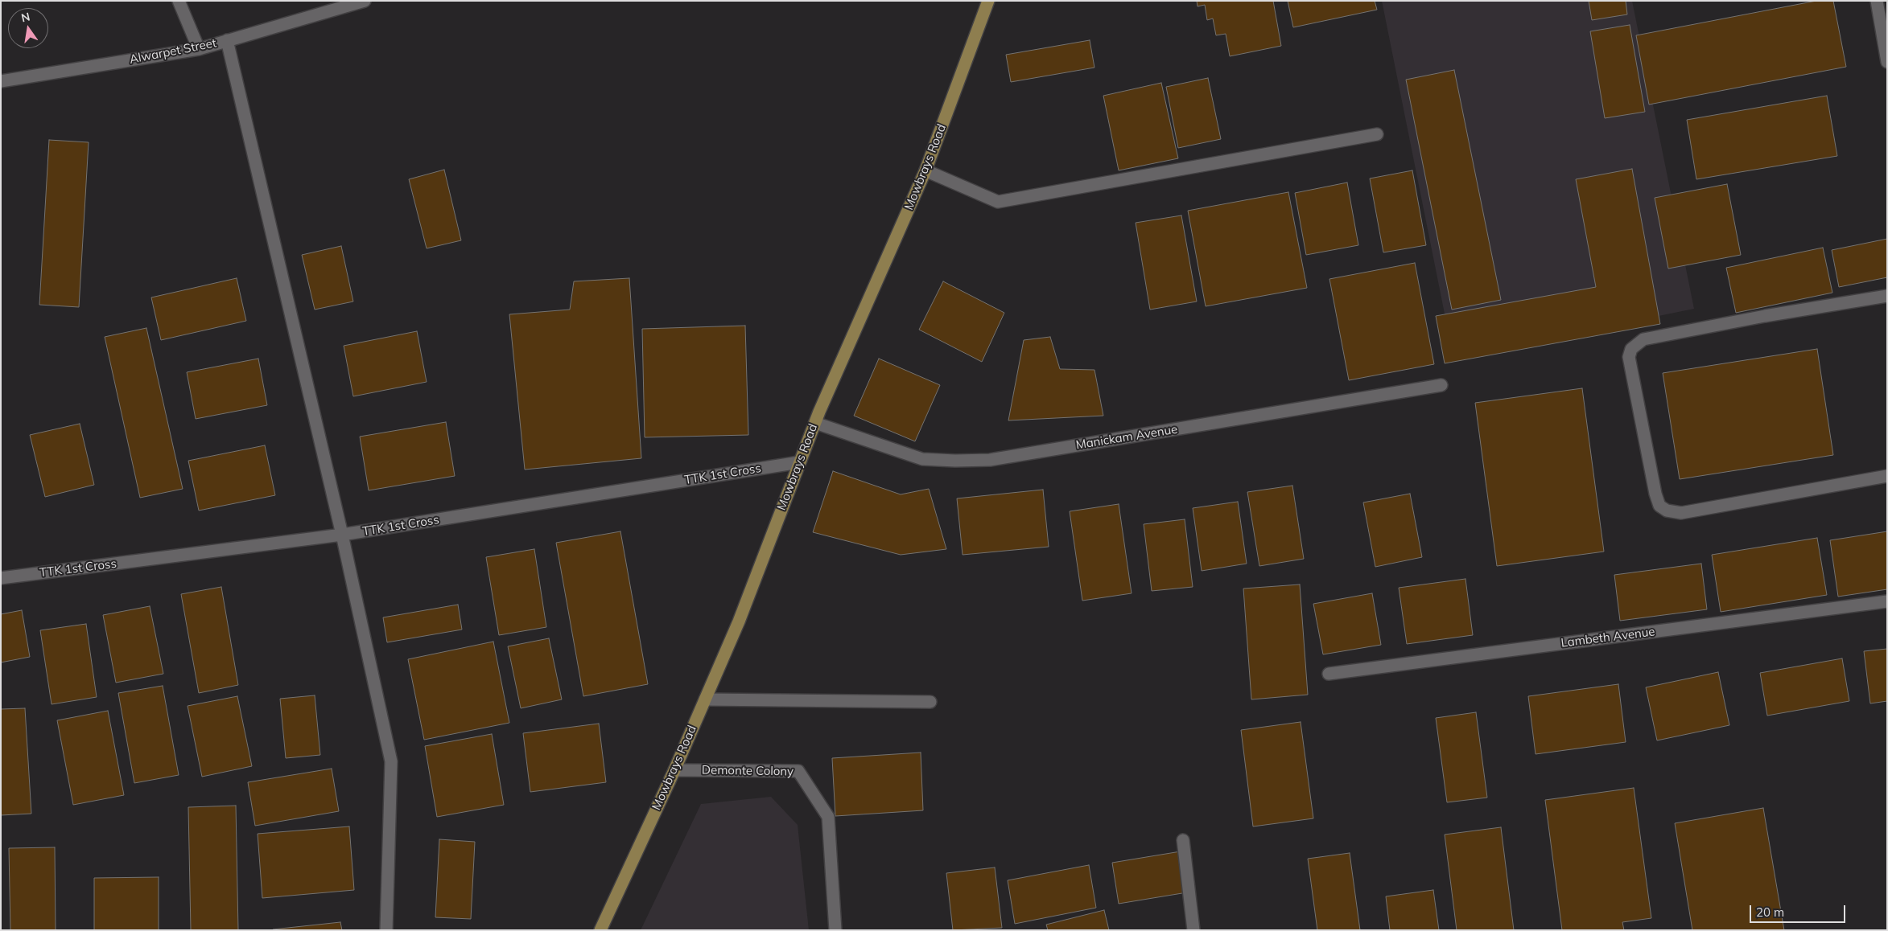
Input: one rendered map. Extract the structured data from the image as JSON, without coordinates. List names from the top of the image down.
{
  "streets": {
    "main road": ["Mowbrays Road"],
    "street": [
      "Alwarpet Street",
      "Manickam Avenue",
      "TTK 1st Cross",
      "Lambeth Avenue",
      "Demonte Colony"
    ]
  },
  "crossings": [
    ["Mowbrays Road", "Manickam Avenue"],
    ["Mowbrays Road", "TTK 1st Cross"],
    ["Mowbrays Road", "Demonte Colony"]
  ],
  "scale_bar": "20 m",
  "north": "top"
}
